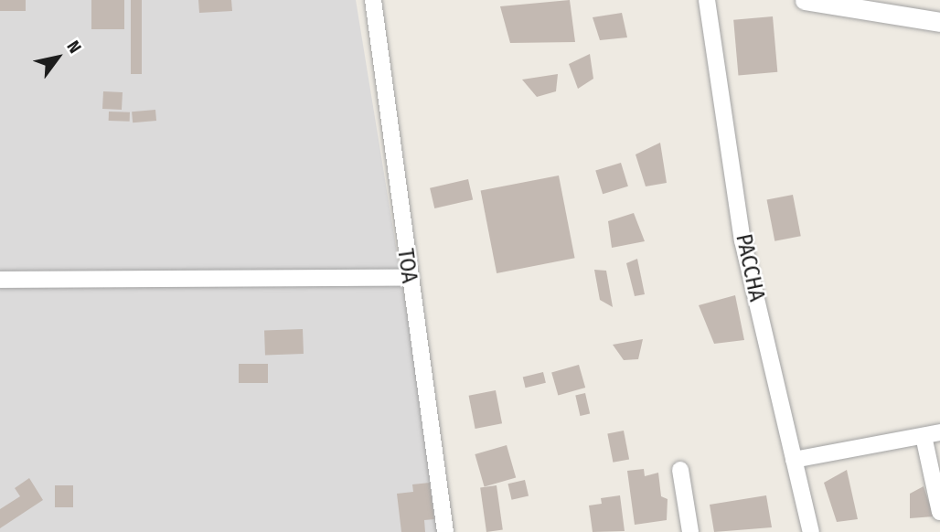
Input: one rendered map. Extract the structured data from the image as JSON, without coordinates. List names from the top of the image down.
{
  "streets": {
    "street": ["TOA", "PACCHA"]
  },
  "north": "top right"
}
